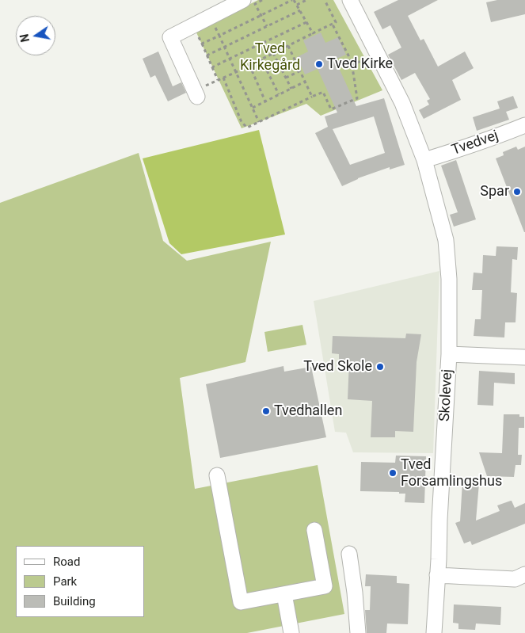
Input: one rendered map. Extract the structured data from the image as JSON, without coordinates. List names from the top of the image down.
{
  "streets": {
    "street": ["Tvedvej", "Skolevej"]
  },
  "crossings": [
    ["Tvedvej", "Skolevej"]
  ],
  "parks": ["Tved Kirkegård"],
  "places": [
    "Tved Kirke",
    "Spar",
    "Tved Skole",
    "Tvedhallen",
    "Tved Forsamlingshus"
  ],
  "legend": ["Road", "Park", "Building"],
  "north": "left"
}
